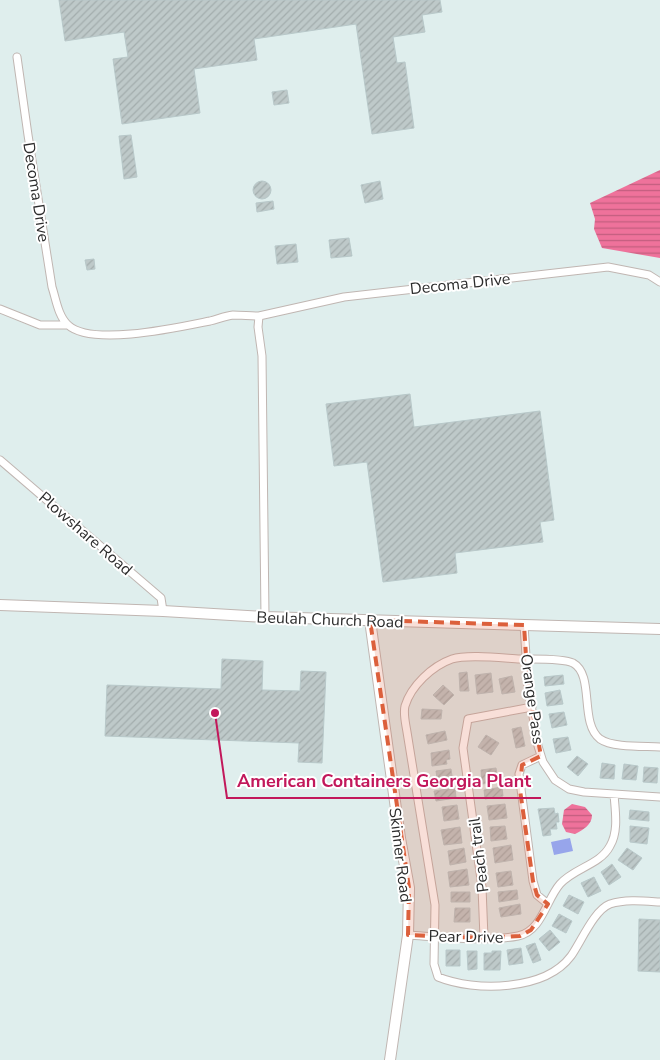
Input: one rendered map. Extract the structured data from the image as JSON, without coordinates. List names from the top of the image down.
{
  "streets": {
    "street": [
      "Decoma Drive",
      "Plowshare Road",
      "Beulah Church Road",
      "Orange Pass",
      "Skinner Road",
      "Peach trail",
      "Pear Drive"
    ]
  },
  "crossings": [
    ["Plowshare Road", "Beulah Church Road"],
    ["Beulah Church Road", "Orange Pass"],
    ["Beulah Church Road", "Skinner Road"],
    ["Orange Pass", "Peach trail"],
    ["Orange Pass", "Pear Drive"],
    ["Skinner Road", "Pear Drive"],
    ["Peach trail", "Pear Drive"]
  ],
  "places": ["American Containers Georgia Plant"]
}
